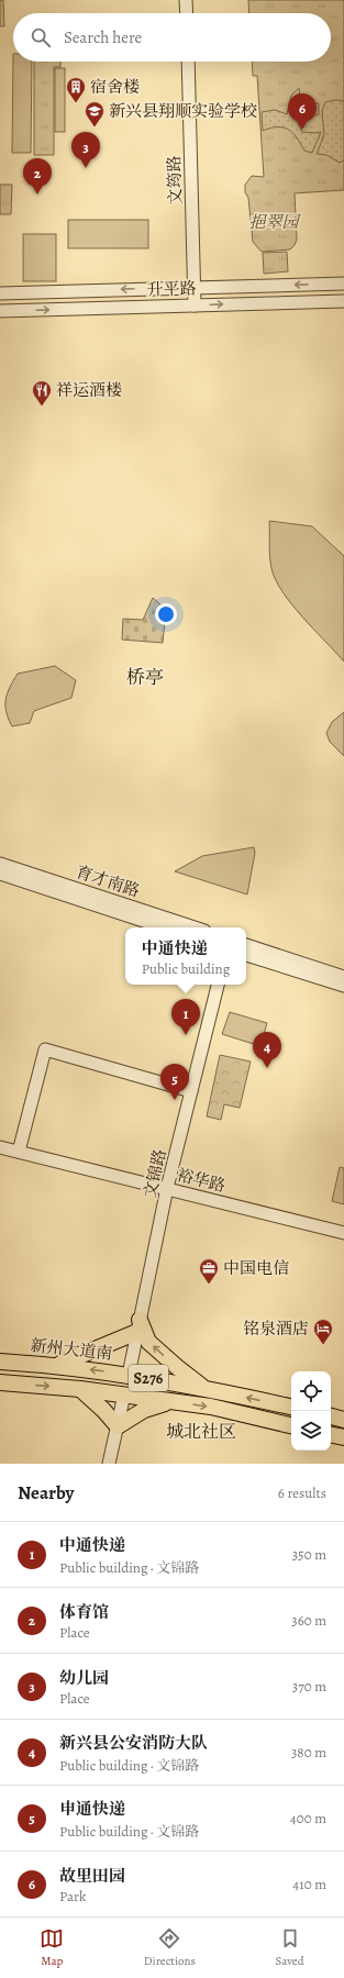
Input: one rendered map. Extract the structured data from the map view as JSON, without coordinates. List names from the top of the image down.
{
  "streets": {
    "main road": ["新州大道南", "S276"],
    "street": [
      "文筠路",
      "升平路",
      "育才南路",
      "文锦路",
      "裕华路"
    ]
  },
  "crossings": [
    ["文筠路", "升平路"],
    ["文锦路", "裕华路"],
    ["文锦路", "新州大道南"]
  ],
  "districts": ["桥亭", "城北社区"],
  "parks": ["挹翠园"],
  "places": {
    "building": ["宿舍楼"],
    "school or university": ["新兴县翔顺实验学校"],
    "restaurant": ["祥运酒楼"],
    "office": ["中国电信"],
    "hotel": ["铭泉酒店"]
  },
  "page": {
    "search": "Search here",
    "pins": [
      "6",
      "3",
      "2",
      "1",
      "4",
      "5"
    ],
    "popup": ["中通快递", "Public building"],
    "heading": ["Nearby", "6 results"],
    "list": [
      {
        "mark": "1",
        "name": "中通快递",
        "note": "Public building · 文锦路",
        "value": "350 m"
      },
      {
        "mark": "2",
        "name": "体育馆",
        "note": "Place",
        "value": "360 m"
      },
      {
        "mark": "3",
        "name": "幼儿园",
        "note": "Place",
        "value": "370 m"
      },
      {
        "mark": "4",
        "name": "新兴县公安消防大队",
        "note": "Public building · 文锦路",
        "value": "380 m"
      },
      {
        "mark": "5",
        "name": "申通快递",
        "note": "Public building · 文锦路",
        "value": "400 m"
      },
      {
        "mark": "6",
        "name": "故里田园",
        "note": "Park",
        "value": "410 m"
      }
    ],
    "nav": ["Map", "Directions", "Saved"]
  }
}
